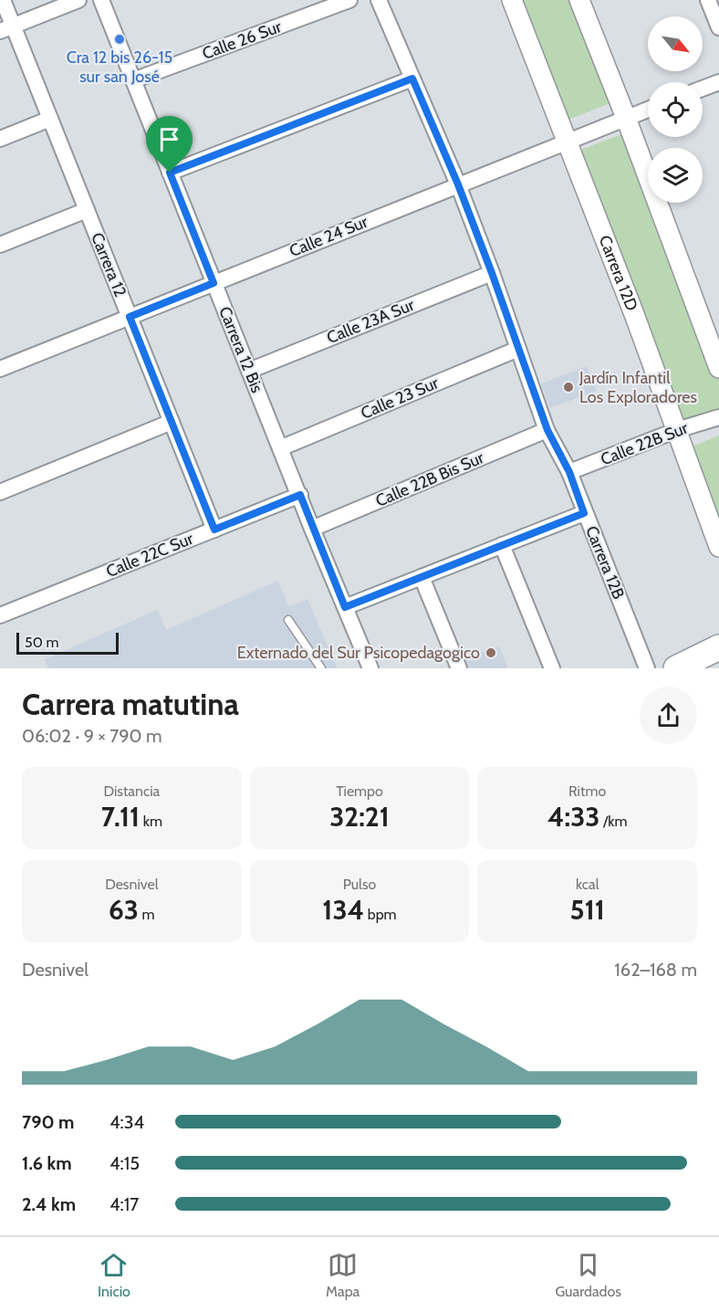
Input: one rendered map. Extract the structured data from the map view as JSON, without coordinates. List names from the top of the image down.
{
  "streets": {
    "street": [
      "Calle 26 Sur",
      "Calle 24 Sur",
      "Carrera 12",
      "Carrera 12D",
      "Calle 23A Sur",
      "Carrera 12 Bis",
      "Calle 23 Sur",
      "Calle 22B Sur",
      "Calle 22B Bis Sur",
      "Calle 22C Sur",
      "Carrera 12B"
    ]
  },
  "crossings": [
    ["Calle 26 Sur", "Carrera 12 Bis"],
    ["Calle 24 Sur", "Carrera 12"],
    ["Calle 24 Sur", "Carrera 12D"],
    ["Calle 24 Sur", "Carrera 12 Bis"],
    ["Calle 24 Sur", "Carrera 12B"],
    ["Carrera 12", "Calle 22C Sur"],
    ["Carrera 12D", "Calle 22B Sur"],
    ["Calle 23A Sur", "Carrera 12 Bis"],
    ["Calle 23A Sur", "Carrera 12B"],
    ["Carrera 12 Bis", "Calle 23 Sur"],
    ["Carrera 12 Bis", "Calle 22B Bis Sur"],
    ["Carrera 12 Bis", "Calle 22C Sur"],
    ["Calle 23 Sur", "Carrera 12B"],
    ["Calle 22B Sur", "Carrera 12B"],
    ["Calle 22B Bis Sur", "Carrera 12B"]
  ],
  "places": ["Cra 12 bis 26-15 sur san José", "Jardín Infantil Los Exploradores", "Externado del Sur Psicopedagogico"],
  "scale_bar": "50 m",
  "north": "bottom right",
  "page": {
    "scale": "50 m",
    "heading": ["Carrera matutina", "06:02 · 9 × 790 m"],
    "stats": [
      ["Distancia", "7.11 km"],
      ["Tiempo", "32:21"],
      ["Ritmo", "4:33 /km"],
      ["Desnivel", "63 m"],
      ["Pulso", "134 bpm"],
      ["kcal", "511"]
    ],
    "chart": ["Desnivel", "162–168 m"],
    "list": [
      {
        "name": "790 m",
        "note": "4:34"
      },
      {
        "name": "1.6 km",
        "note": "4:15"
      },
      {
        "name": "2.4 km",
        "note": "4:17"
      }
    ],
    "tabs": ["Inicio", "Mapa", "Guardados"]
  }
}
